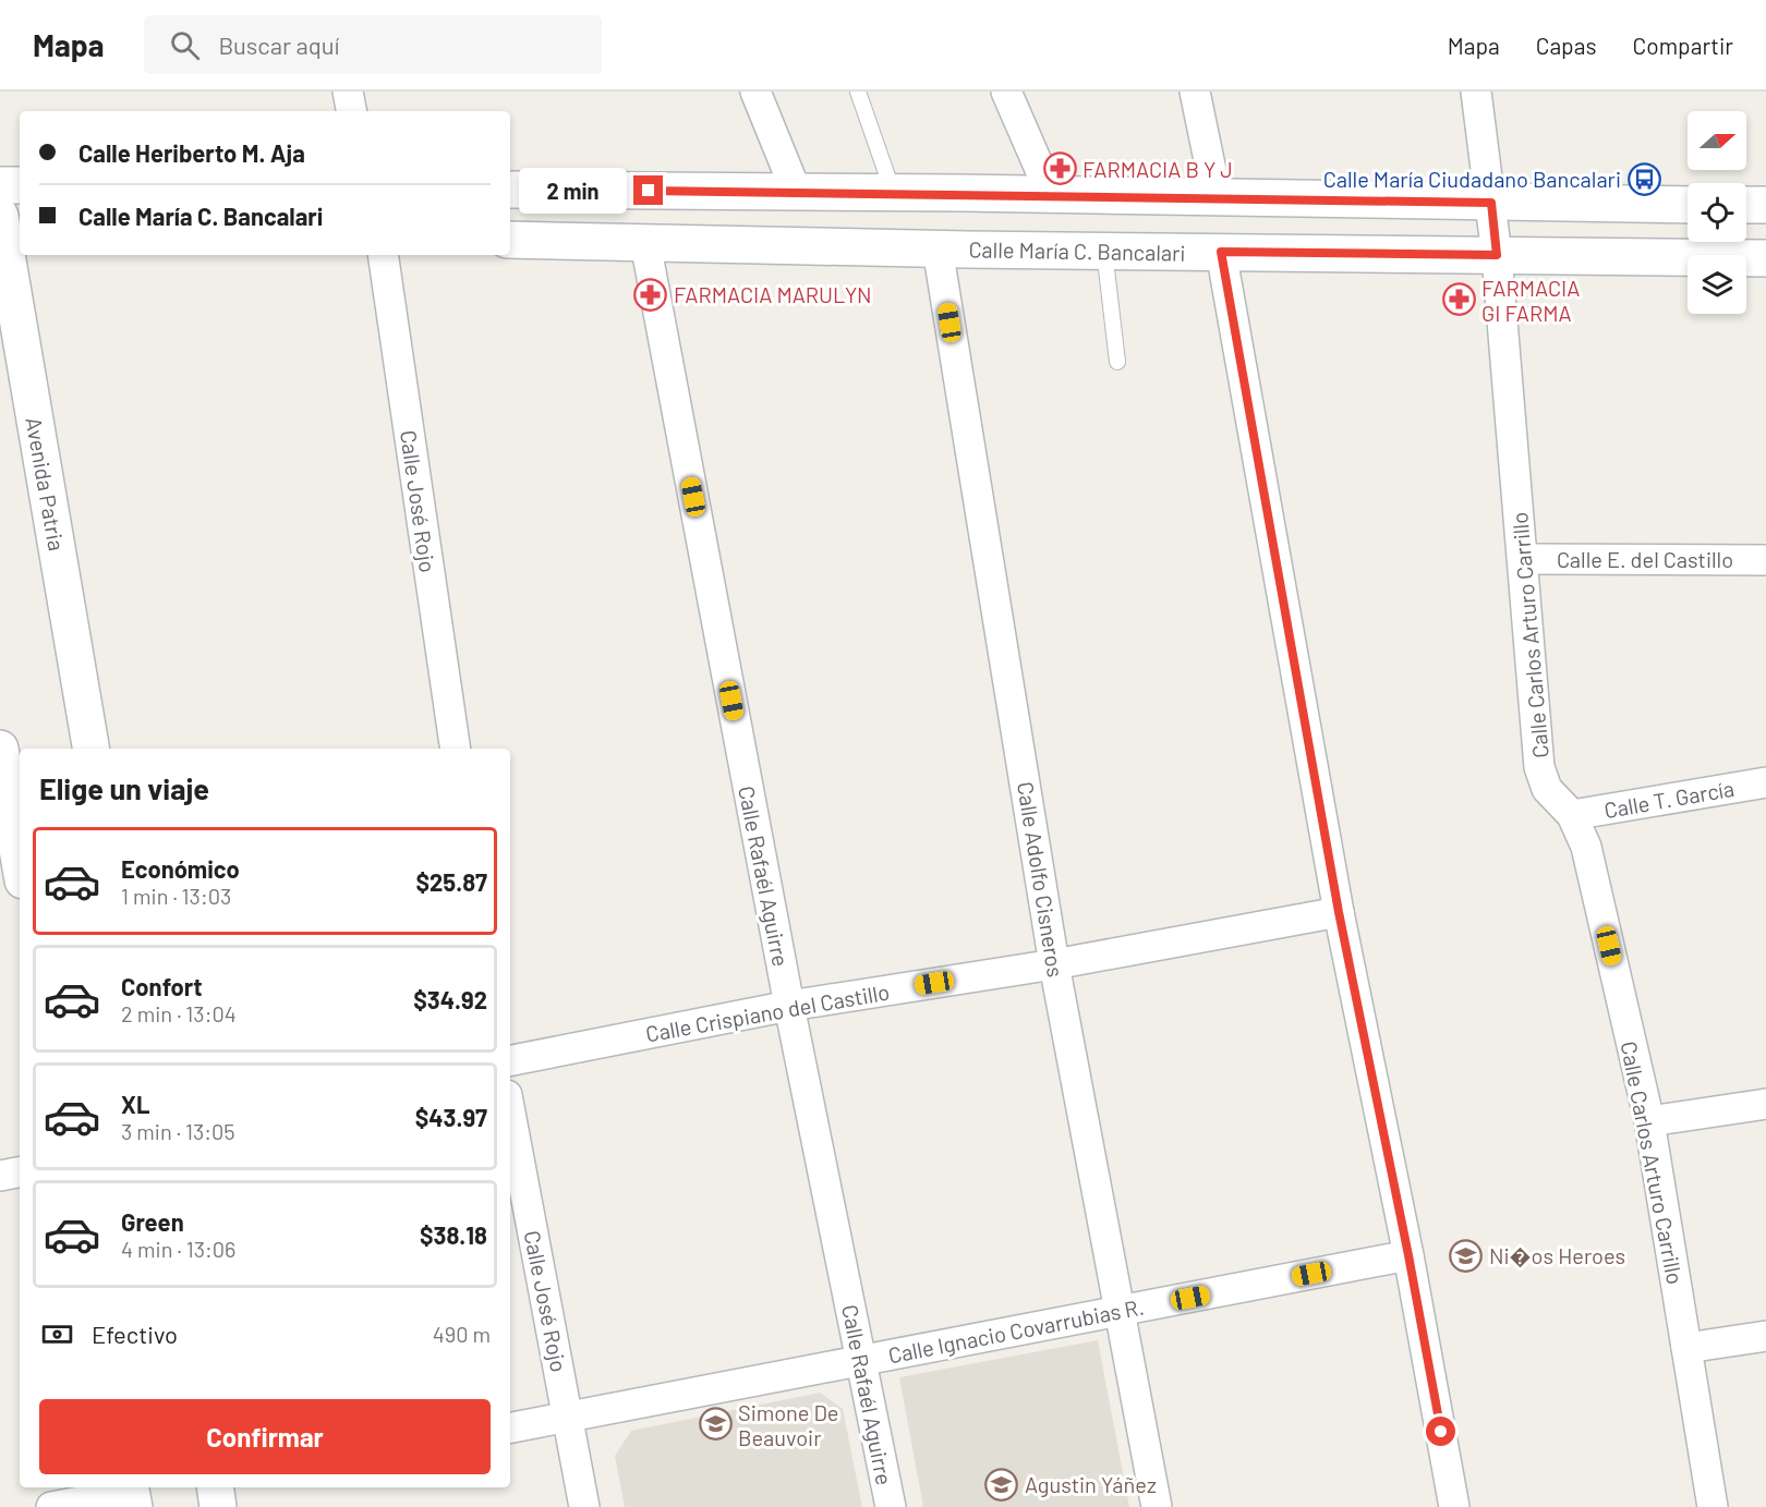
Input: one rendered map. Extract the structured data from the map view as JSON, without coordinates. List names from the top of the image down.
{
  "streets": {
    "street": [
      "Calle María C. Bancalari",
      "Avenida Patria",
      "Calle José Rojo",
      "Calle E. del Castillo",
      "Calle Carlos Arturo Carrillo",
      "Calle T. García",
      "Calle Rafaél Aguirre",
      "Calle Adolfo Cisneros",
      "Calle Crispiano del Castillo",
      "Calle Ignacio Covarrubias R."
    ]
  },
  "crossings": [
    ["Calle María C. Bancalari", "Calle Carlos Arturo Carrillo"],
    ["Calle María C. Bancalari", "Calle Rafaél Aguirre"],
    ["Calle María C. Bancalari", "Calle Adolfo Cisneros"],
    ["Calle José Rojo", "Calle Ignacio Covarrubias R."],
    ["Calle E. del Castillo", "Calle Carlos Arturo Carrillo"],
    ["Calle Carlos Arturo Carrillo", "Calle T. García"],
    ["Calle Rafaél Aguirre", "Calle Crispiano del Castillo"],
    ["Calle Rafaél Aguirre", "Calle Ignacio Covarrubias R."],
    ["Calle Adolfo Cisneros", "Calle Crispiano del Castillo"],
    ["Calle Adolfo Cisneros", "Calle Ignacio Covarrubias R."]
  ],
  "places": {
    "pharmacy": ["FARMACIA B Y J", "FARMACIA MARULYN", "FARMACIA GI FARMA"],
    "bus stop": ["Calle María Ciudadano Bancalari"],
    "school or university": ["Ni�os Heroes", "Simone De Beauvoir", "Agustin Yáñez"]
  },
  "north": "right",
  "page": {
    "header": "Mapa",
    "search": "Buscar aquí",
    "nav": ["Mapa", "Capas", "Compartir"],
    "banner": ["Calle Heriberto M. Aja", "Calle María C. Bancalari"],
    "bubble": "2 min",
    "heading": "Elige un viaje",
    "list": [
      {
        "name": "Económico",
        "note": "1 min · 13:03",
        "value": "$25.87"
      },
      {
        "name": "Confort",
        "note": "2 min · 13:04",
        "value": "$34.92"
      },
      {
        "name": "XL",
        "note": "3 min · 13:05",
        "value": "$43.97"
      },
      {
        "name": "Green",
        "note": "4 min · 13:06",
        "value": "$38.18"
      }
    ],
    "pay": ["Efectivo", "490 m"],
    "buttons": "Confirmar"
  }
}
